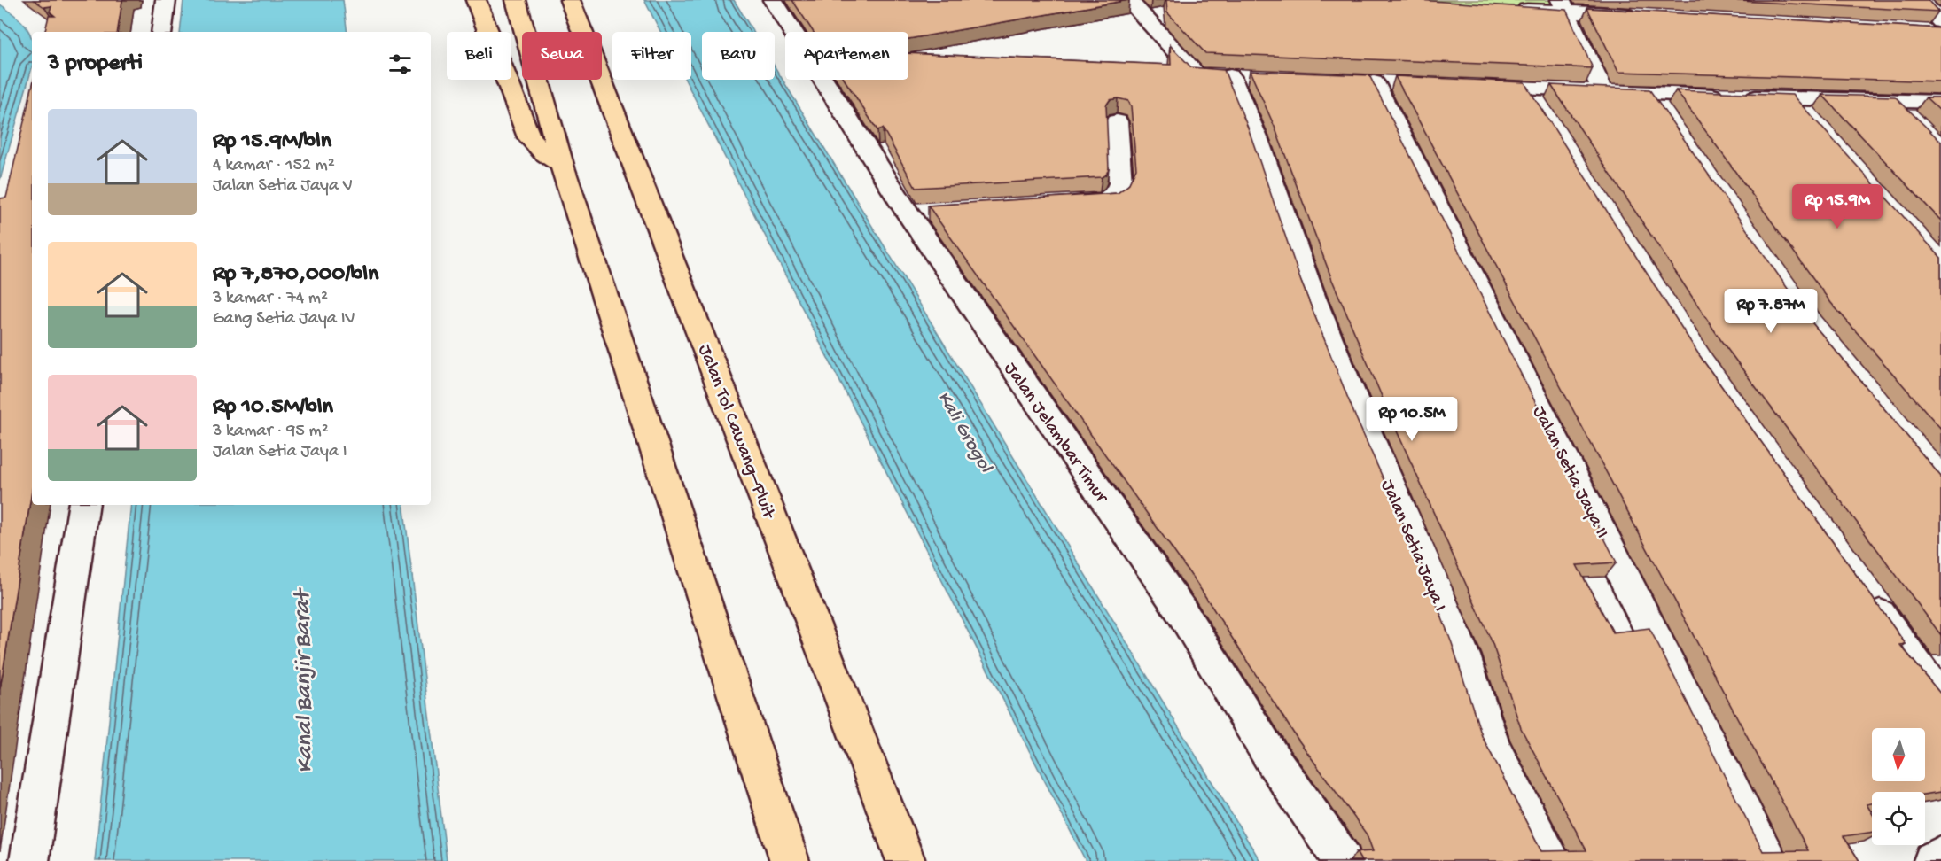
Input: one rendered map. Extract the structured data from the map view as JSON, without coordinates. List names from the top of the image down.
{
  "streets": {
    "highway": ["Jalan Tol Cawang–Pluit"],
    "street": ["Jalan Jelambar Timur", "Jalan Setia Jaya II", "Jalan Setia Jaya I"]
  },
  "water": ["Kali Grogol", "Kanal Banjir Barat"],
  "north": "bottom",
  "page": {
    "chip": [
      "Beli",
      "Sewa",
      "Filter",
      "Baru",
      "Apartemen"
    ],
    "heading": "3 properti",
    "list": [
      {
        "name": "Rp 15.9M/bln",
        "note": "4 kamar · 152 m² · Jalan Setia Jaya V"
      },
      {
        "name": "Rp 7,870,000/bln",
        "note": "3 kamar · 74 m² · Gang Setia Jaya IV"
      },
      {
        "name": "Rp 10.5M/bln",
        "note": "3 kamar · 95 m² · Jalan Setia Jaya I"
      }
    ],
    "price": ["Rp 15.9M", "Rp 7.87M", "Rp 10.5M"]
  }
}
